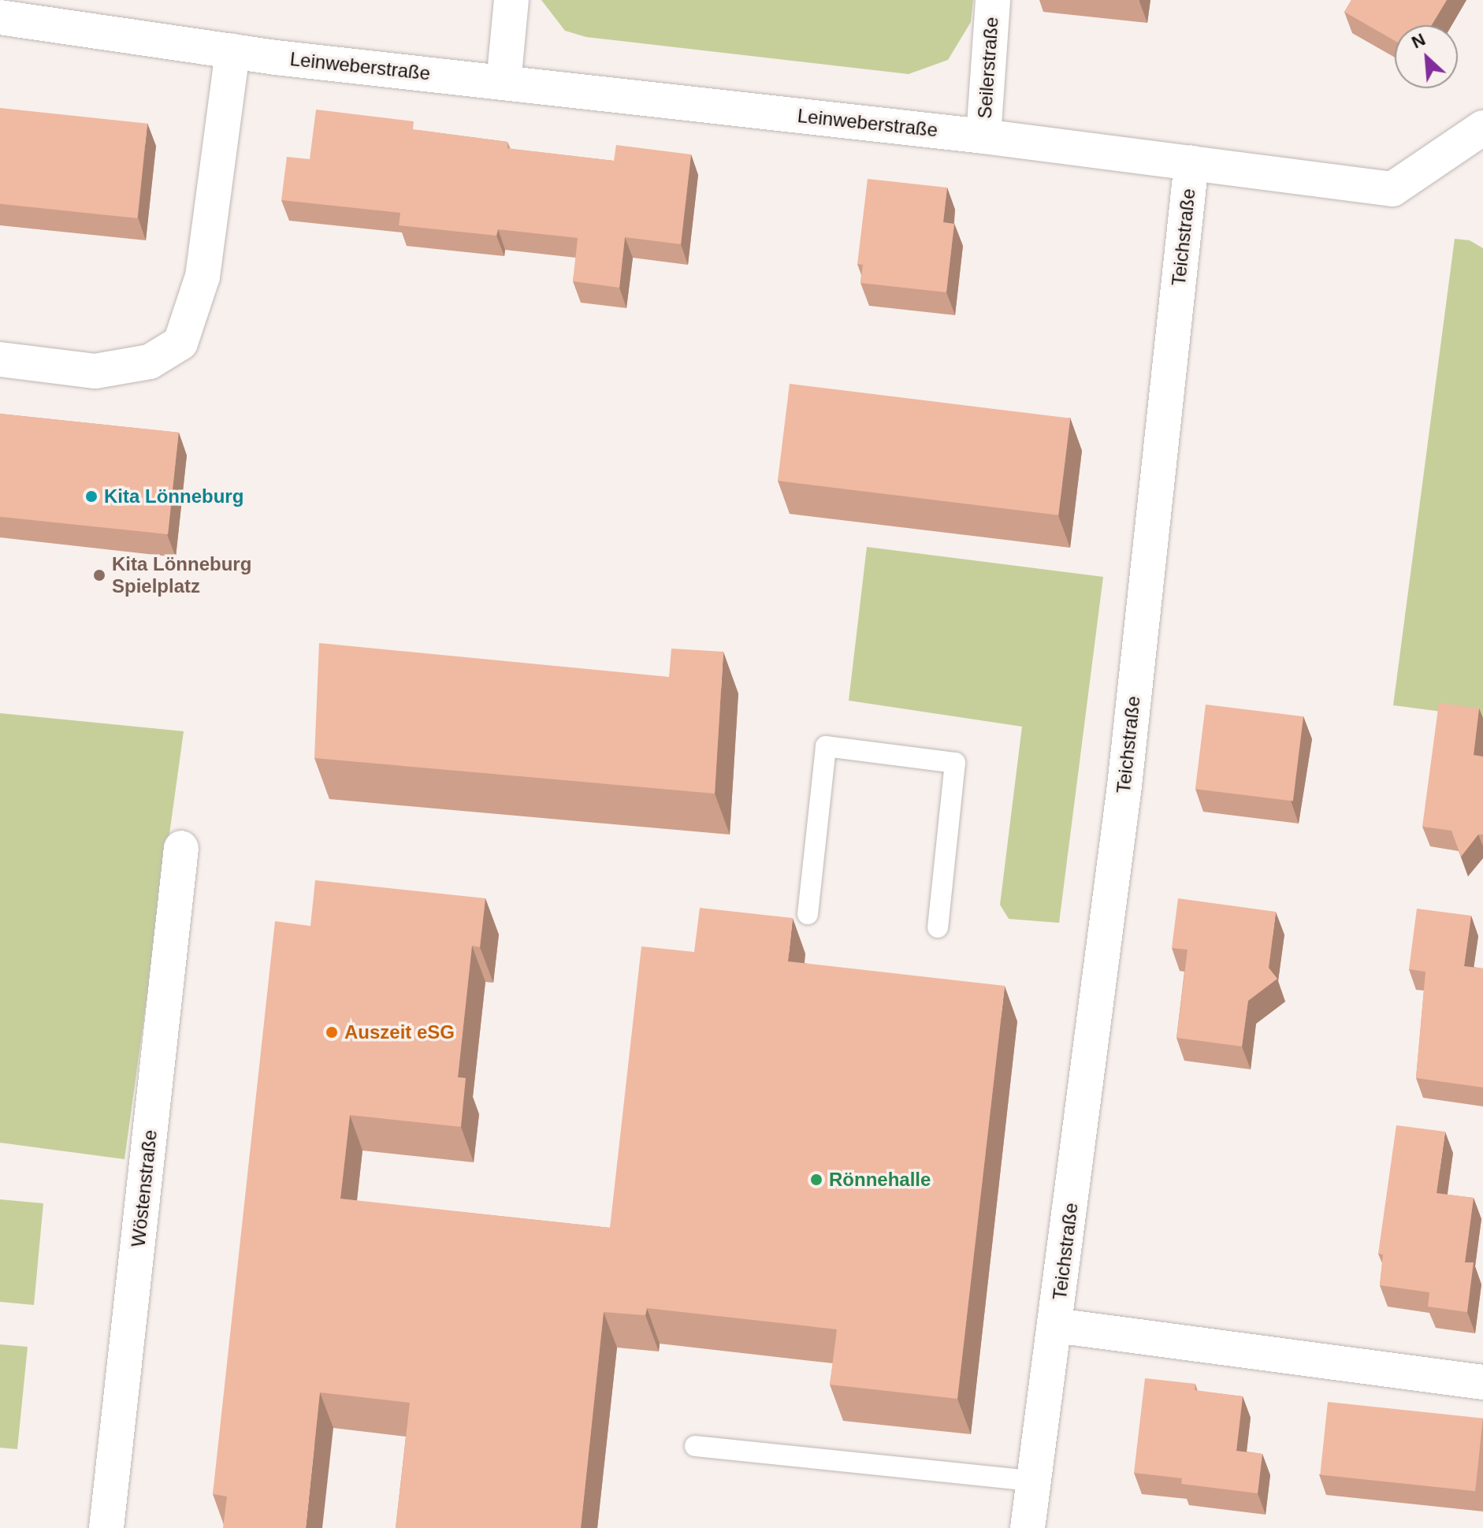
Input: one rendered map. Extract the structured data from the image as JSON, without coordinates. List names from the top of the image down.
{
  "streets": {
    "street": [
      "Leinweberstraße",
      "Seilerstraße",
      "Teichstraße",
      "Wöstenstraße"
    ]
  },
  "crossings": [
    ["Leinweberstraße", "Seilerstraße"],
    ["Leinweberstraße", "Teichstraße"]
  ],
  "places": [
    "Kita Lönneburg",
    "Kita Lönneburg Spielplatz",
    "Auszeit eSG",
    "Rönnehalle"
  ],
  "north": "top left"
}
